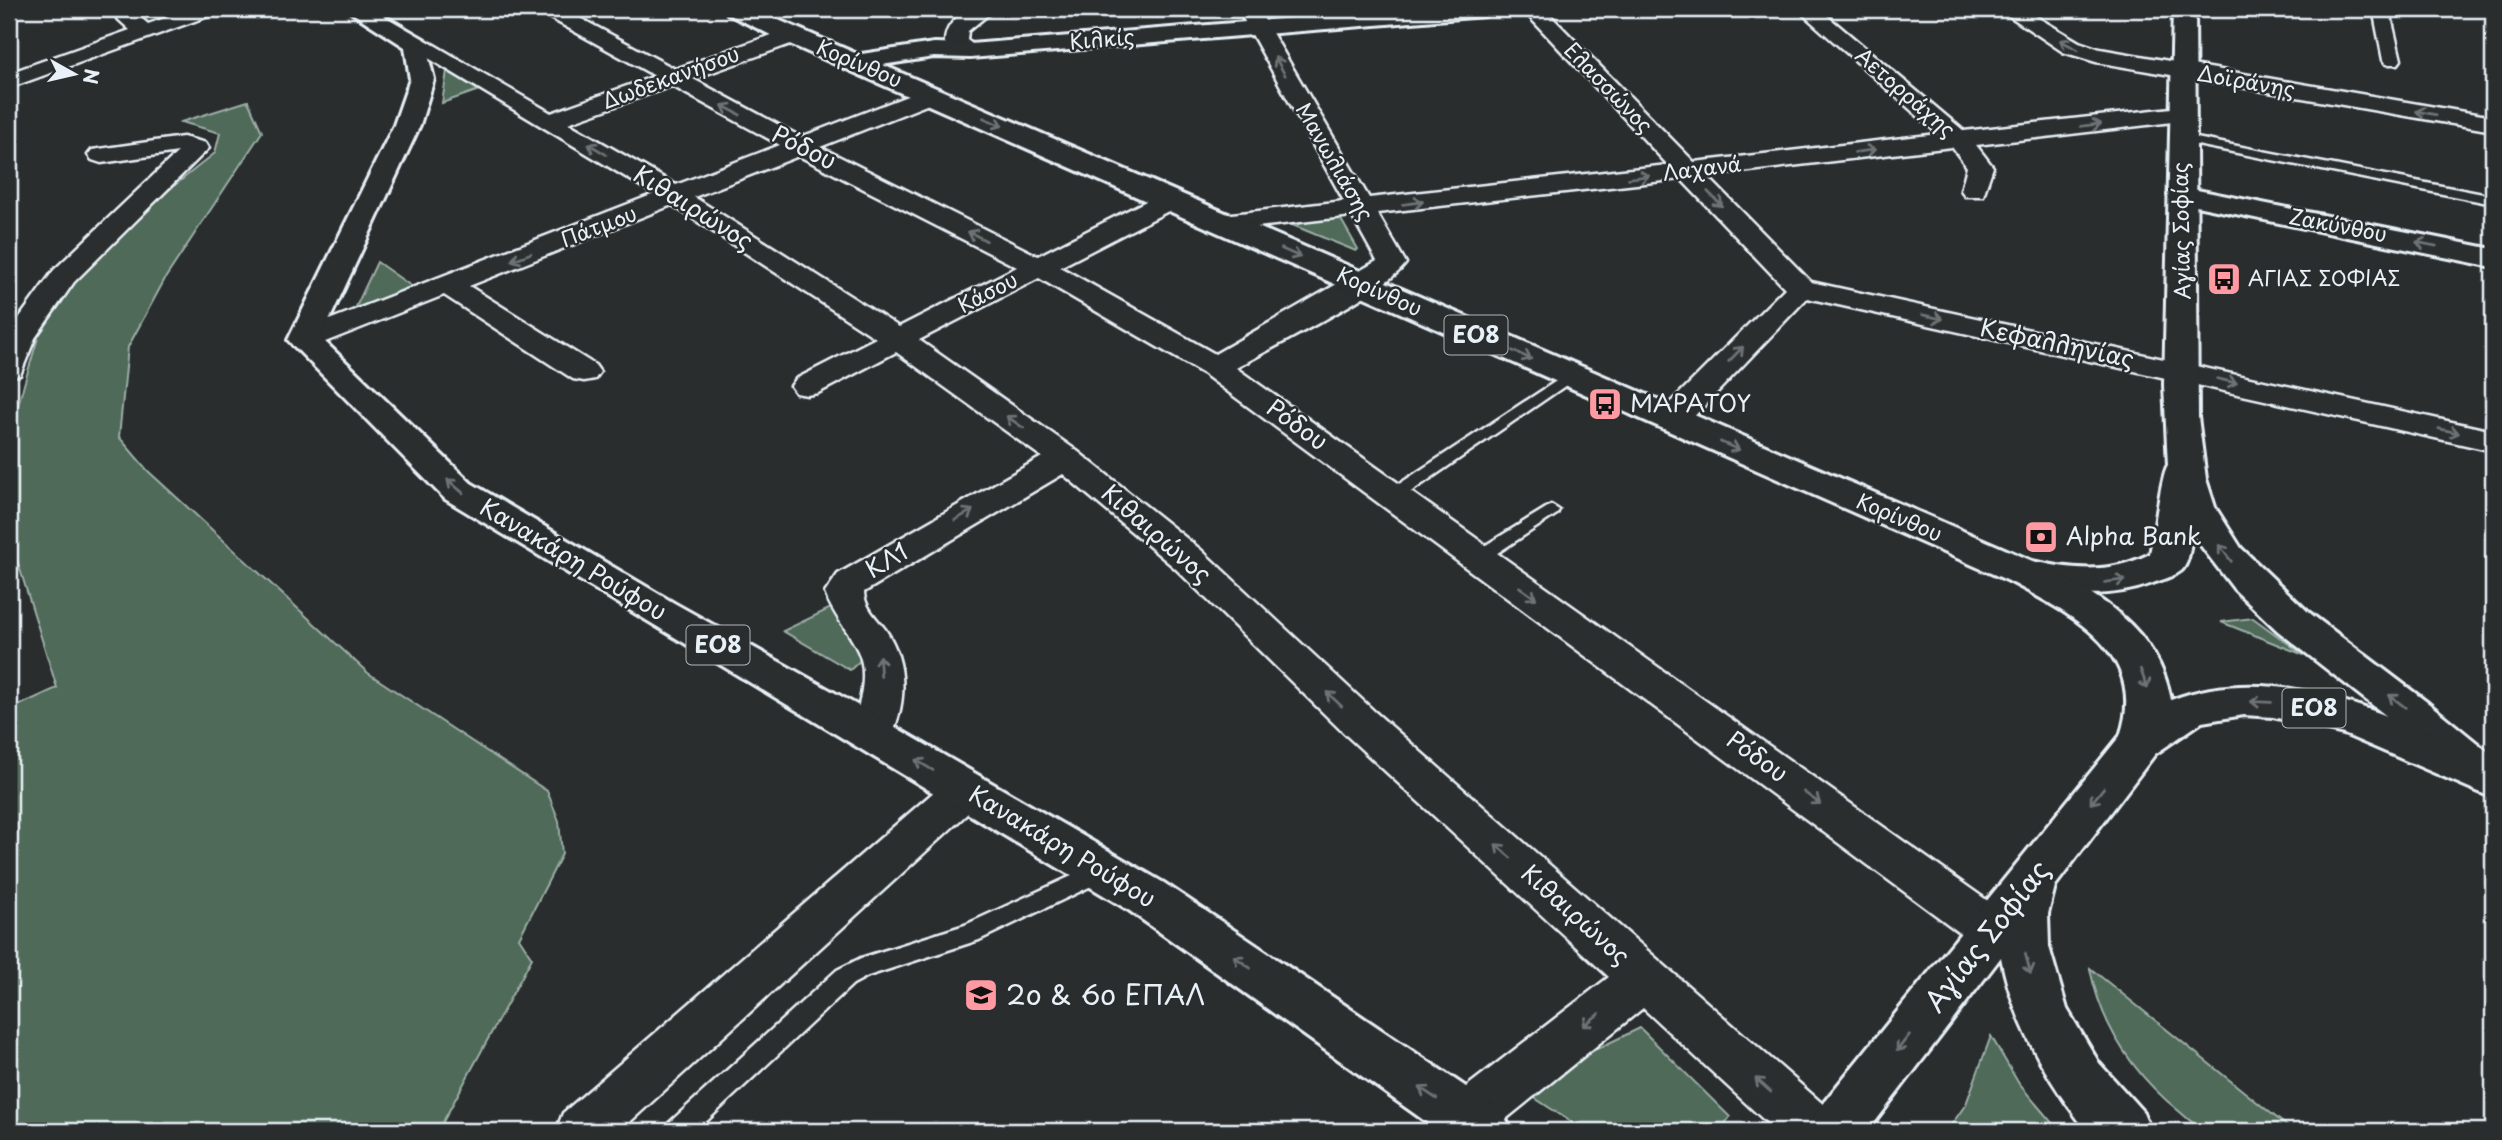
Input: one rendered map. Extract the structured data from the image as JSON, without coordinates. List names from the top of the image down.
{
  "streets": {
    "main road": [
      "Κιλκίς",
      "Κορίνθου",
      "Ζακύνθου",
      "Αγίας Σοφίας",
      "ΕΟ8",
      "Κανακάρη Ρούφου"
    ],
    "street": [
      "Δωδεκανήσου",
      "Δοϊράνης",
      "Ελασσώνος",
      "Αετορράχης",
      "Ρόδου",
      "Μανωλιάσης",
      "Λαχανά",
      "Κιθαιρώνος",
      "Πάτμου",
      "Κάσου",
      "Κεφαλληνίας",
      "ΚΛ1"
    ]
  },
  "crossings": [
    ["Κιλκίς", "Κορίνθου"],
    ["Κιλκίς", "Μανωλιάσης"],
    ["Κορίνθου", "Δωδεκανήσου"],
    ["Κορίνθου", "Μανωλιάσης"],
    ["Κορίνθου", "Λαχανά"],
    ["Κορίνθου", "Πάτμου"],
    ["Κορίνθου", "Κάσου"],
    ["Κορίνθου", "ΕΟ8"],
    ["Δωδεκανήσου", "Ρόδου"],
    ["Δωδεκανήσου", "Κιθαιρώνος"],
    ["Δοϊράνης", "Αγίας Σοφίας"],
    ["Ελασσώνος", "Λαχανά"],
    ["Ελασσώνος", "Κεφαλληνίας"],
    ["Αετορράχης", "Λαχανά"],
    ["Ρόδου", "Πάτμου"],
    ["Ρόδου", "Αγίας Σοφίας"],
    ["Ρόδου", "Κάσου"],
    ["Μανωλιάσης", "Λαχανά"],
    ["Λαχανά", "Αγίας Σοφίας"],
    ["Κιθαιρώνος", "Πάτμου"],
    ["Κιθαιρώνος", "Κάσου"],
    ["Κιθαιρώνος", "ΚΛ1"],
    ["Ζακύνθου", "Αγίας Σοφίας"],
    ["Πάτμου", "Κανακάρη Ρούφου"],
    ["Αγίας Σοφίας", "ΕΟ8"],
    ["Αγίας Σοφίας", "Κεφαλληνίας"],
    ["Κανακάρη Ρούφου", "ΚΛ1"]
  ],
  "one_way": [
    "Κορίνθου",
    "Δοϊράνης",
    "Ελασσώνος",
    "Μανωλιάσης",
    "Λαχανά",
    "Κιθαιρώνος",
    "Ζακύνθου",
    "Πάτμου",
    "Αγίας Σοφίας",
    "Κεφαλληνίας",
    "Κανακάρη Ρούφου",
    "ΚΛ1"
  ],
  "places": {
    "bus stop": ["ΑΓΙΑΣ ΣΟΦΙΑΣ", "ΜΑΡΑΤΟΥ"],
    "bank": ["Alpha Bank"],
    "school or university": ["2ο & 6ο ΕΠΑΛ"]
  },
  "north": "right"
}
